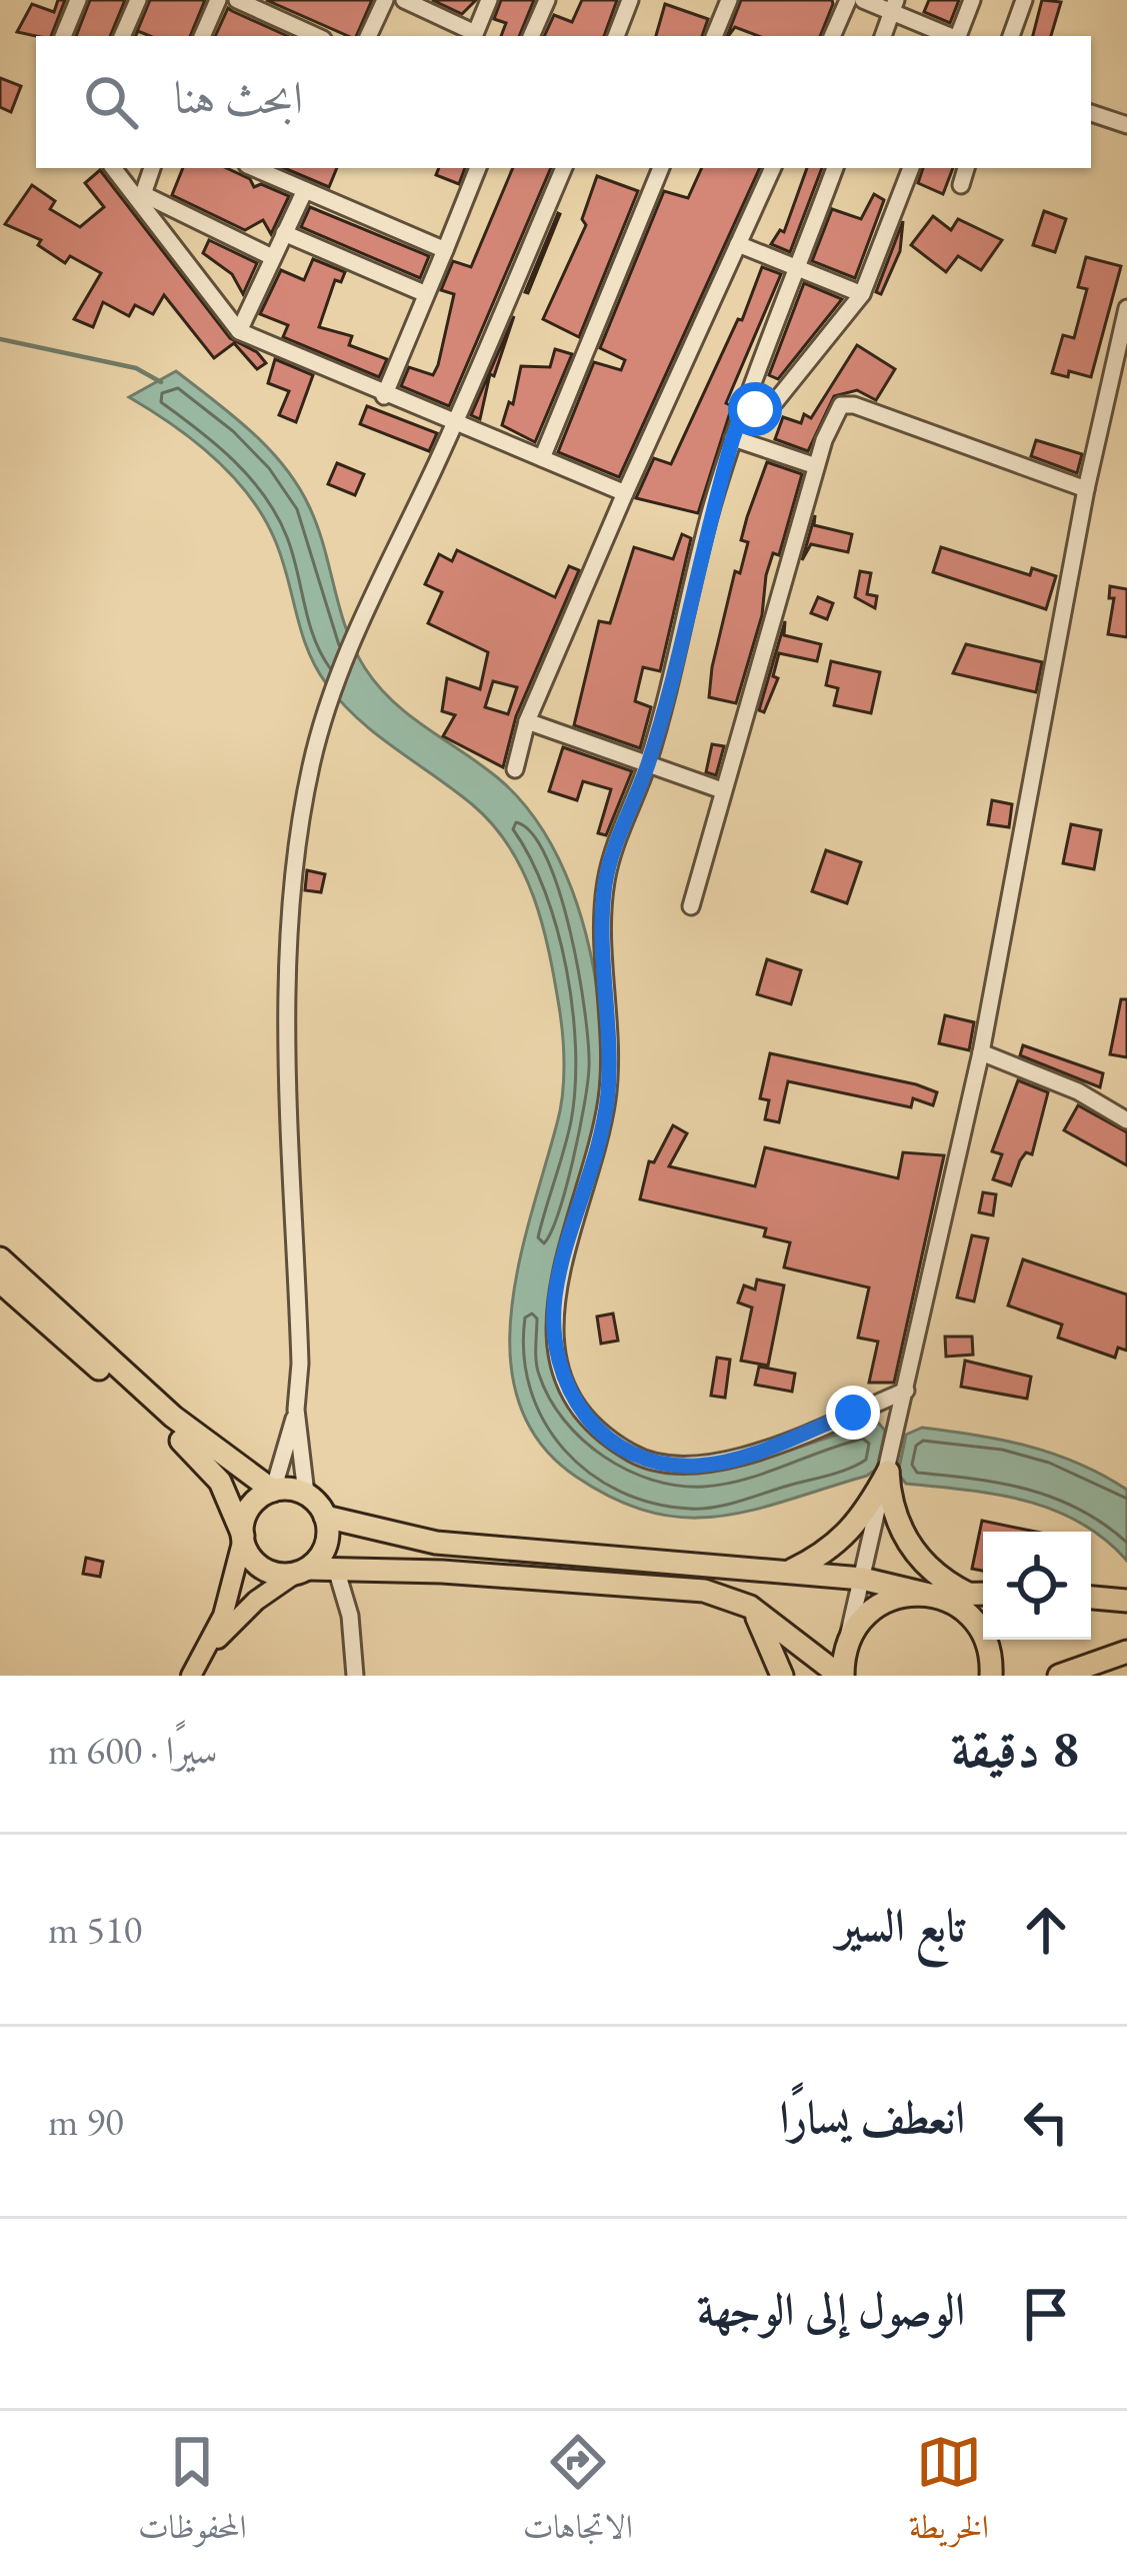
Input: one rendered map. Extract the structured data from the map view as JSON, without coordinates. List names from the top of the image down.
{
  "page": {
    "search": "ابحث هنا",
    "heading": ["8 دقيقة", "سيرًا · 600 m"],
    "list": [
      ["تابع السير", "510 m"],
      ["انعطف يسارًا", "90 m"],
      "الوصول إلى الوجهة"
    ],
    "nav": ["الخريطة", "الاتجاهات", "المحفوظات"]
  }
}
